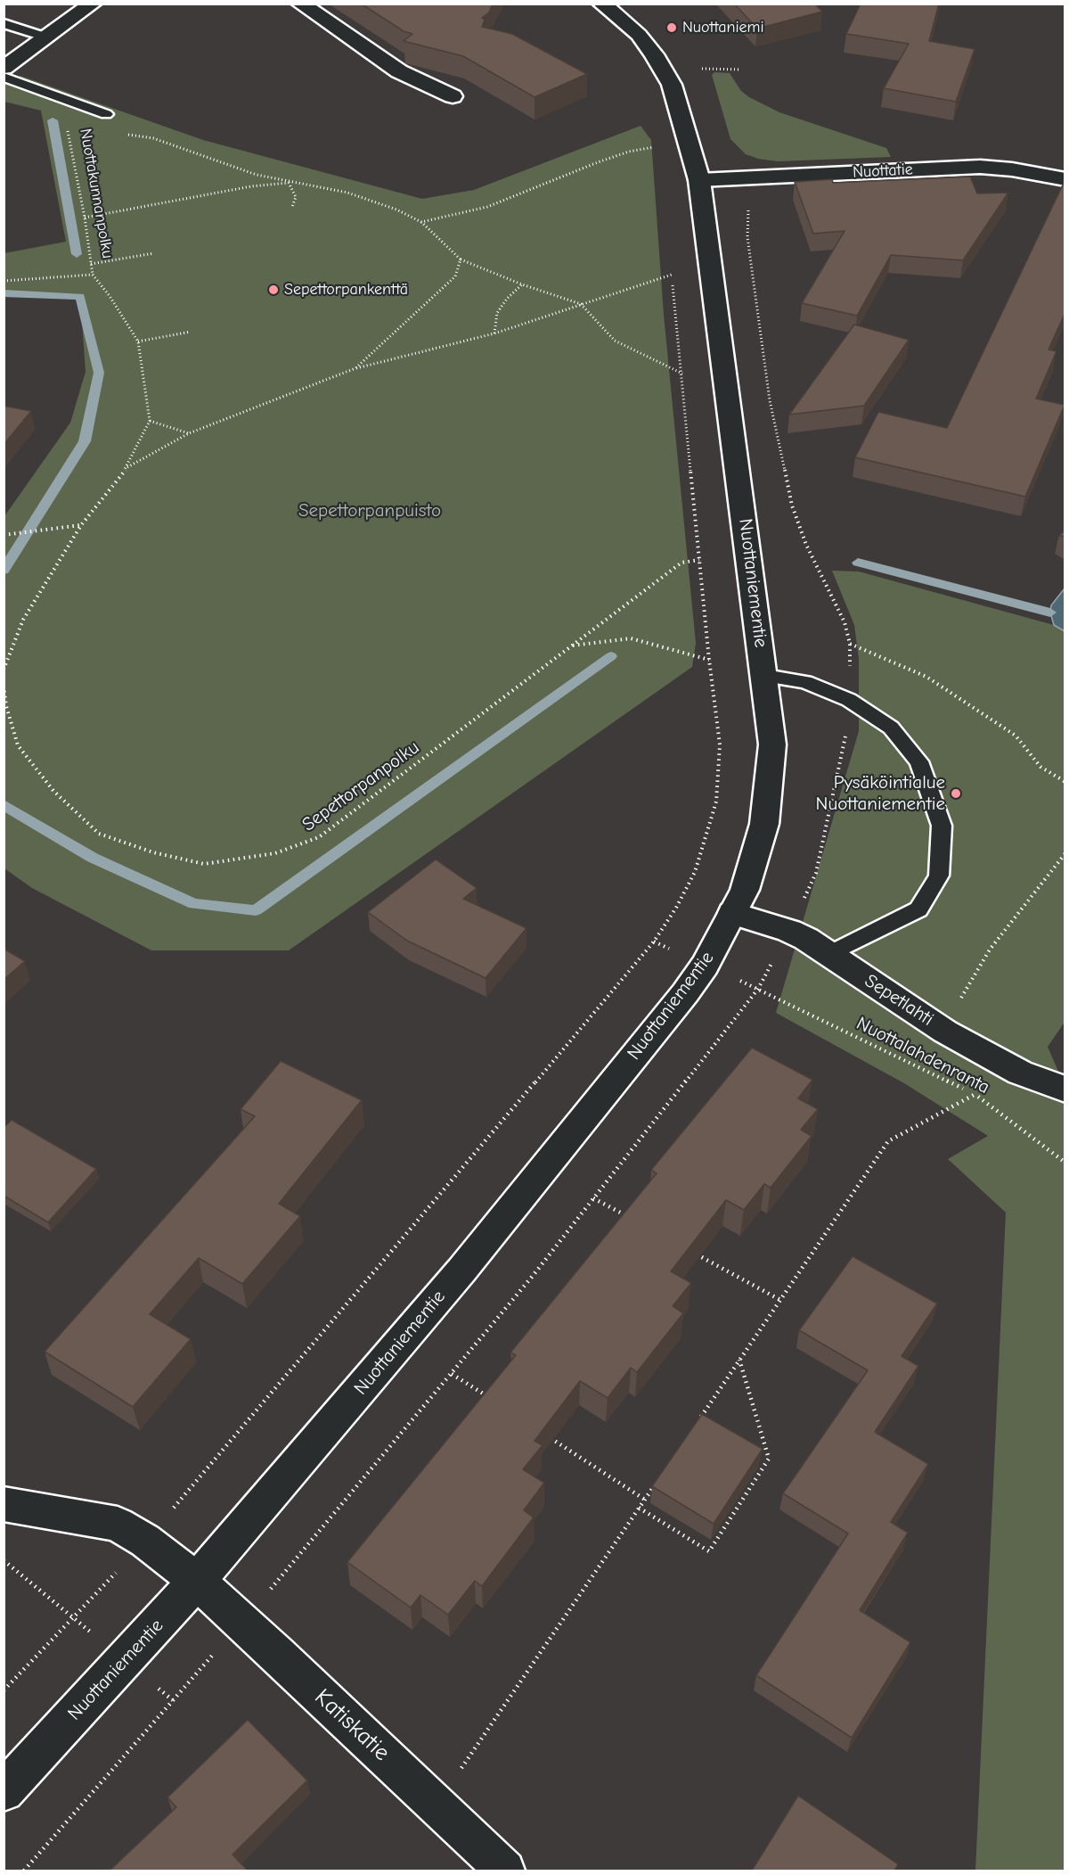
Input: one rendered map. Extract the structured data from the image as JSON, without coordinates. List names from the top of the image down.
{
  "streets": {
    "main road": [
      "Nuottatie",
      "Nuottaniementie",
      "Sepetlahti",
      "Katiskatie"
    ],
    "lane": ["Nuottakunnanpolku"],
    "path": ["Sepettorpanpolku", "Nuottalahdenranta"]
  },
  "crossings": [
    ["Nuottatie", "Nuottaniementie"],
    ["Nuottaniementie", "Sepetlahti"],
    ["Nuottaniementie", "Katiskatie"]
  ],
  "parks": ["Sepettorpanpuisto"],
  "places": ["Nuottaniemi", "Sepettorpankenttä", "Pysäköintialue Nuottaniementie"]
}
